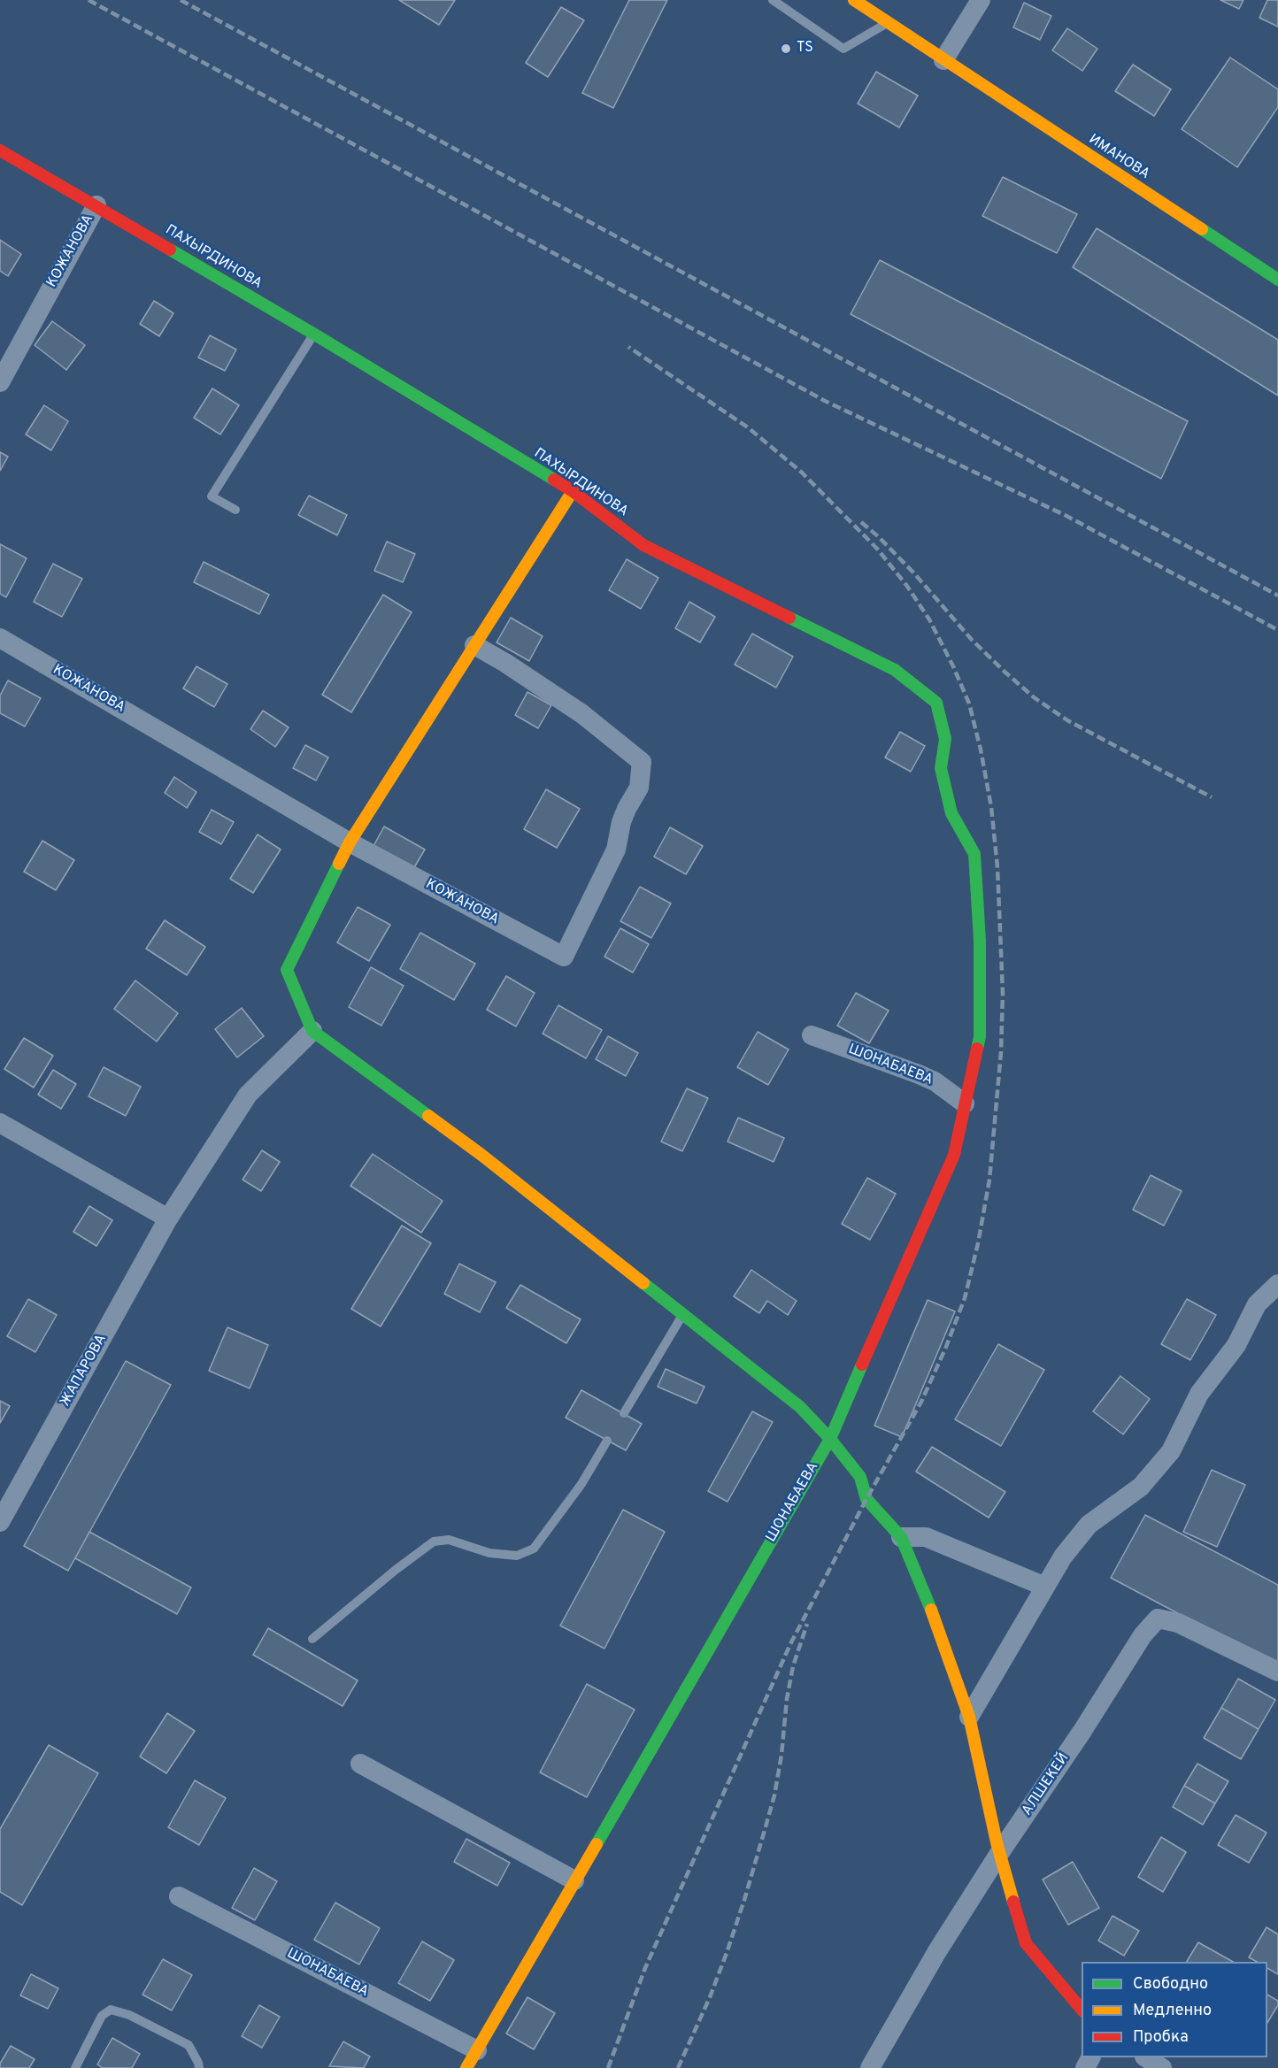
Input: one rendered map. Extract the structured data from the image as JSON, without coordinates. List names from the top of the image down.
{
  "streets": {
    "street": [
      "ИМАНОВА",
      "КОЖАНОВА",
      "ПАХЫРДИНОВА",
      "ШОНАБАЕВА",
      "ЖАПАРОВА",
      "АЛШЕКЕЙ"
    ]
  },
  "crossings": [
    ["КОЖАНОВА", "ПАХЫРДИНОВА"],
    ["ПАХЫРДИНОВА", "ШОНАБАЕВА"]
  ],
  "places": ["TS"],
  "legend": ["Свободно", "Медленно", "Пробка"]
}
